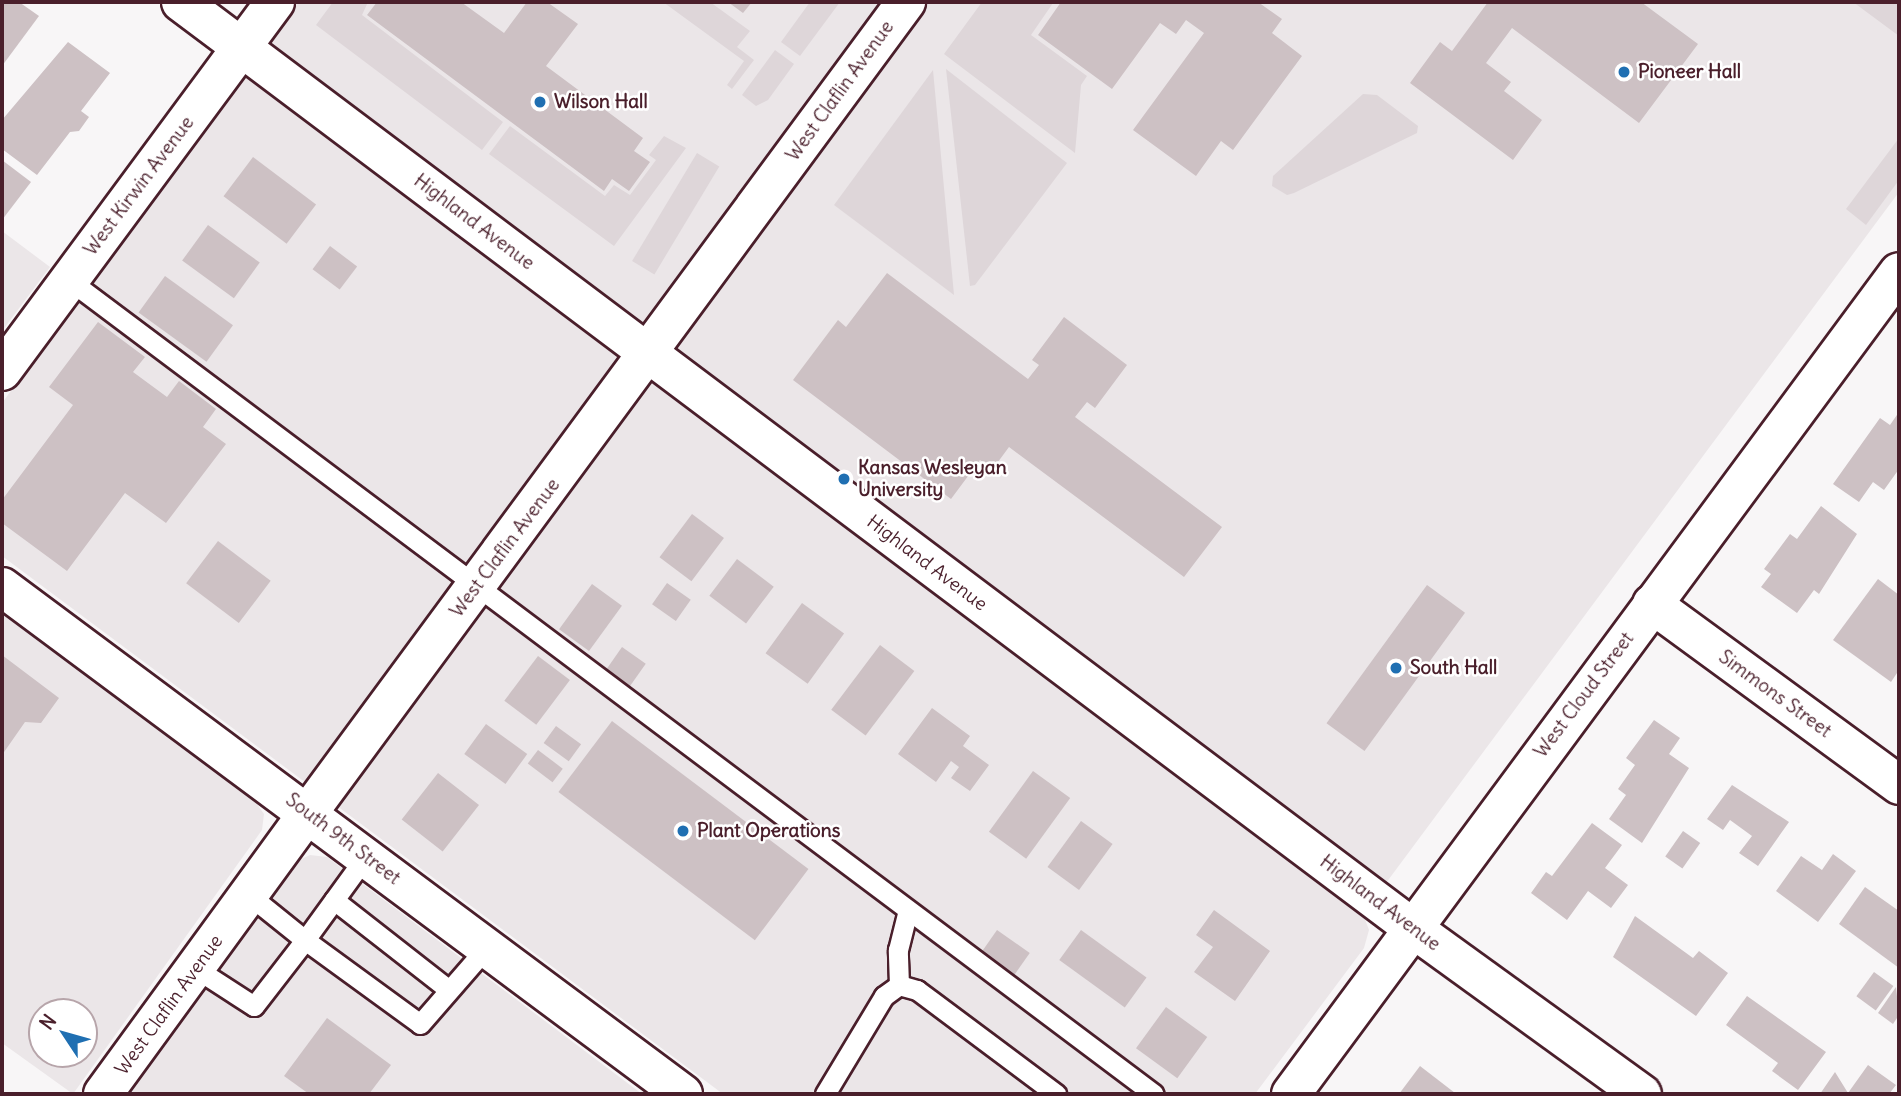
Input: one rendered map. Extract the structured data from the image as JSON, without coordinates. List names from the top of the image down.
{
  "streets": {
    "street": [
      "West Claflin Avenue",
      "West Kirwin Avenue",
      "Highland Avenue",
      "Simmons Street",
      "West Cloud Street",
      "South 9th Street"
    ]
  },
  "crossings": [
    ["West Claflin Avenue", "Highland Avenue"],
    ["West Claflin Avenue", "South 9th Street"],
    ["West Kirwin Avenue", "Highland Avenue"],
    ["Highland Avenue", "West Cloud Street"],
    ["Simmons Street", "West Cloud Street"]
  ],
  "places": [
    "Pioneer Hall",
    "Wilson Hall",
    "Kansas Wesleyan University",
    "South Hall",
    "Plant Operations"
  ],
  "north": "top left"
}
